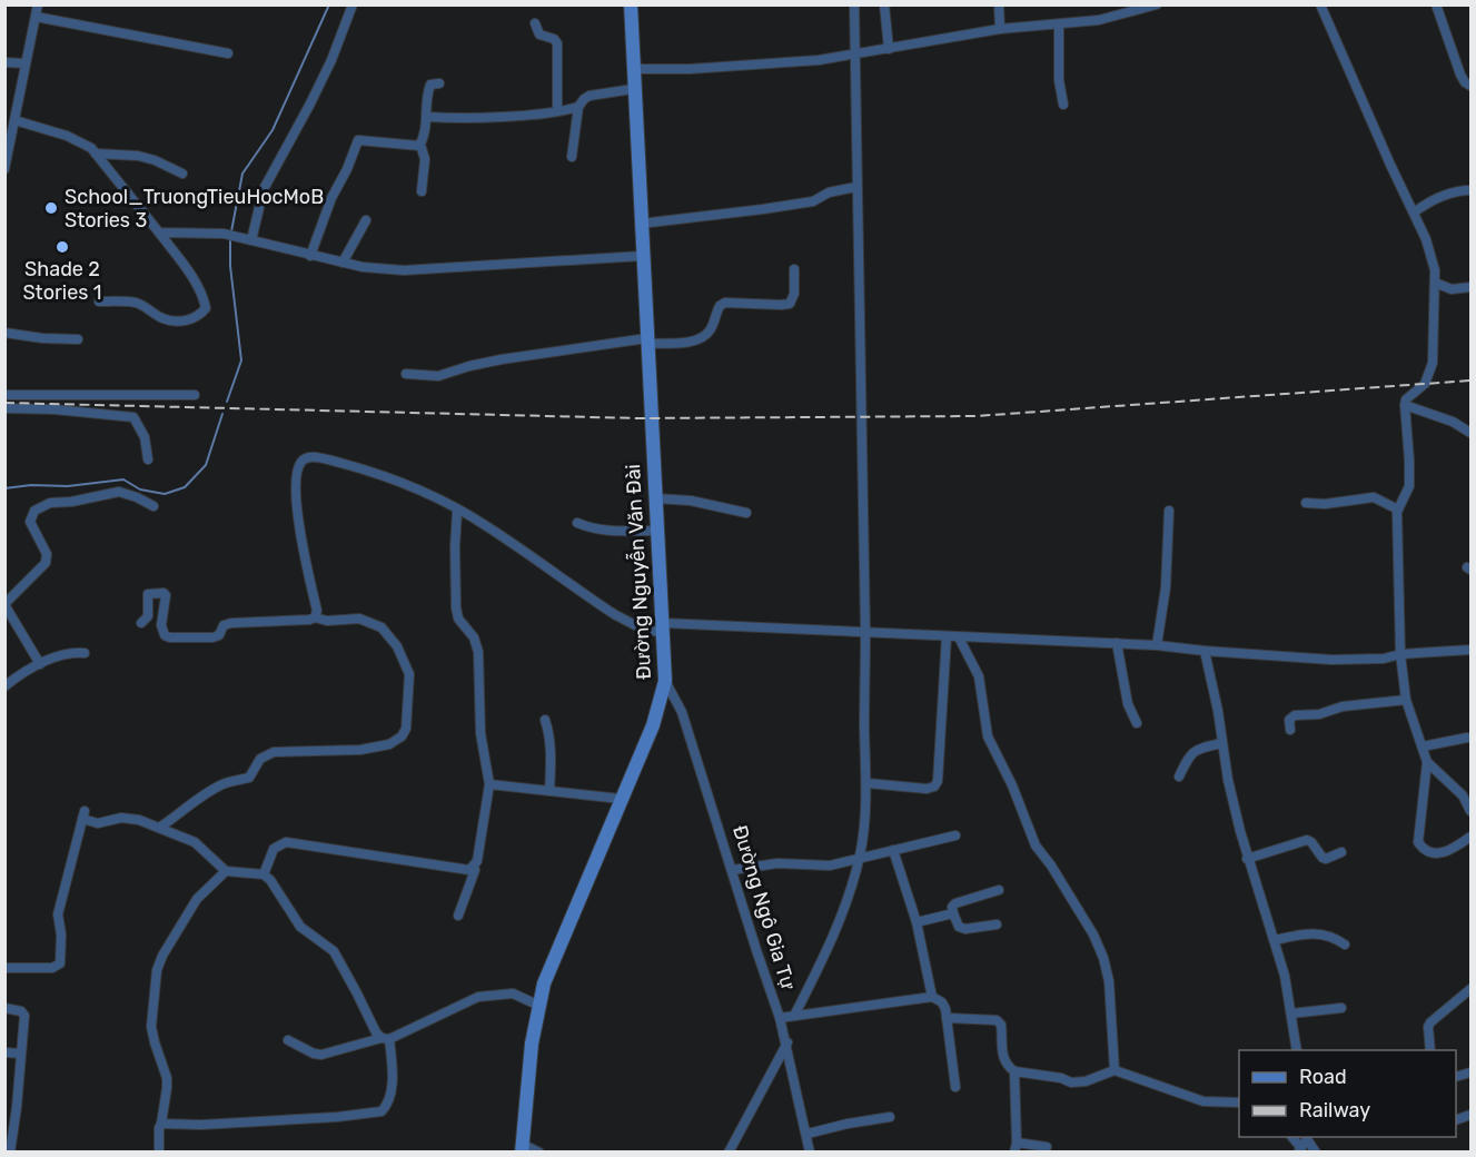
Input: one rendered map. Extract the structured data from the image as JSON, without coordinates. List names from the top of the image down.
{
  "streets": {
    "street": ["Đường Nguyễn Văn Đài", "Đường Ngô Gia Tự"]
  },
  "crossings": [
    ["Đường Nguyễn Văn Đài", "Đường Ngô Gia Tự"]
  ],
  "places": ["School_TruongTieuHocMoB Stories 3", "Shade 2 Stories 1"],
  "legend": ["Road", "Railway"]
}
